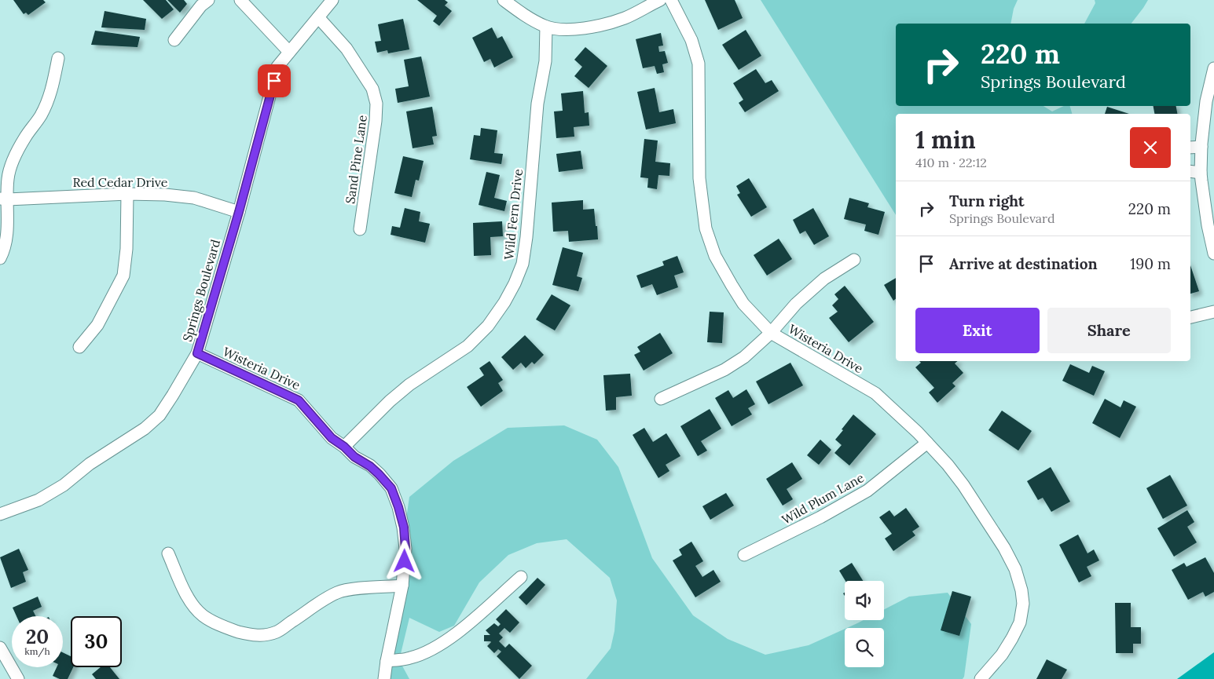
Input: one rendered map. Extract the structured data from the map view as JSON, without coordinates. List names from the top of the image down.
{
  "streets": {
    "street": [
      "Sand Pine Lane",
      "Red Cedar Drive",
      "Wild Fern Drive",
      "Springs Boulevard",
      "Wisteria Drive",
      "Wild Plum Lane"
    ]
  },
  "crossings": [
    ["Sand Pine Lane", "Springs Boulevard"],
    ["Red Cedar Drive", "Springs Boulevard"],
    ["Wild Fern Drive", "Wisteria Drive"],
    ["Springs Boulevard", "Wisteria Drive"],
    ["Wisteria Drive", "Wild Plum Lane"]
  ],
  "page": {
    "turn": ["220 m", "Springs Boulevard"],
    "heading": ["1 min", "410 m · 22:12"],
    "list": [
      {
        "name": "Turn right",
        "note": "Springs Boulevard",
        "value": "220 m"
      },
      {
        "name": "Arrive at destination",
        "value": "190 m"
      }
    ],
    "buttons": ["Exit", "Share"],
    "speed": "20 km/h",
    "limit": "30"
  }
}
